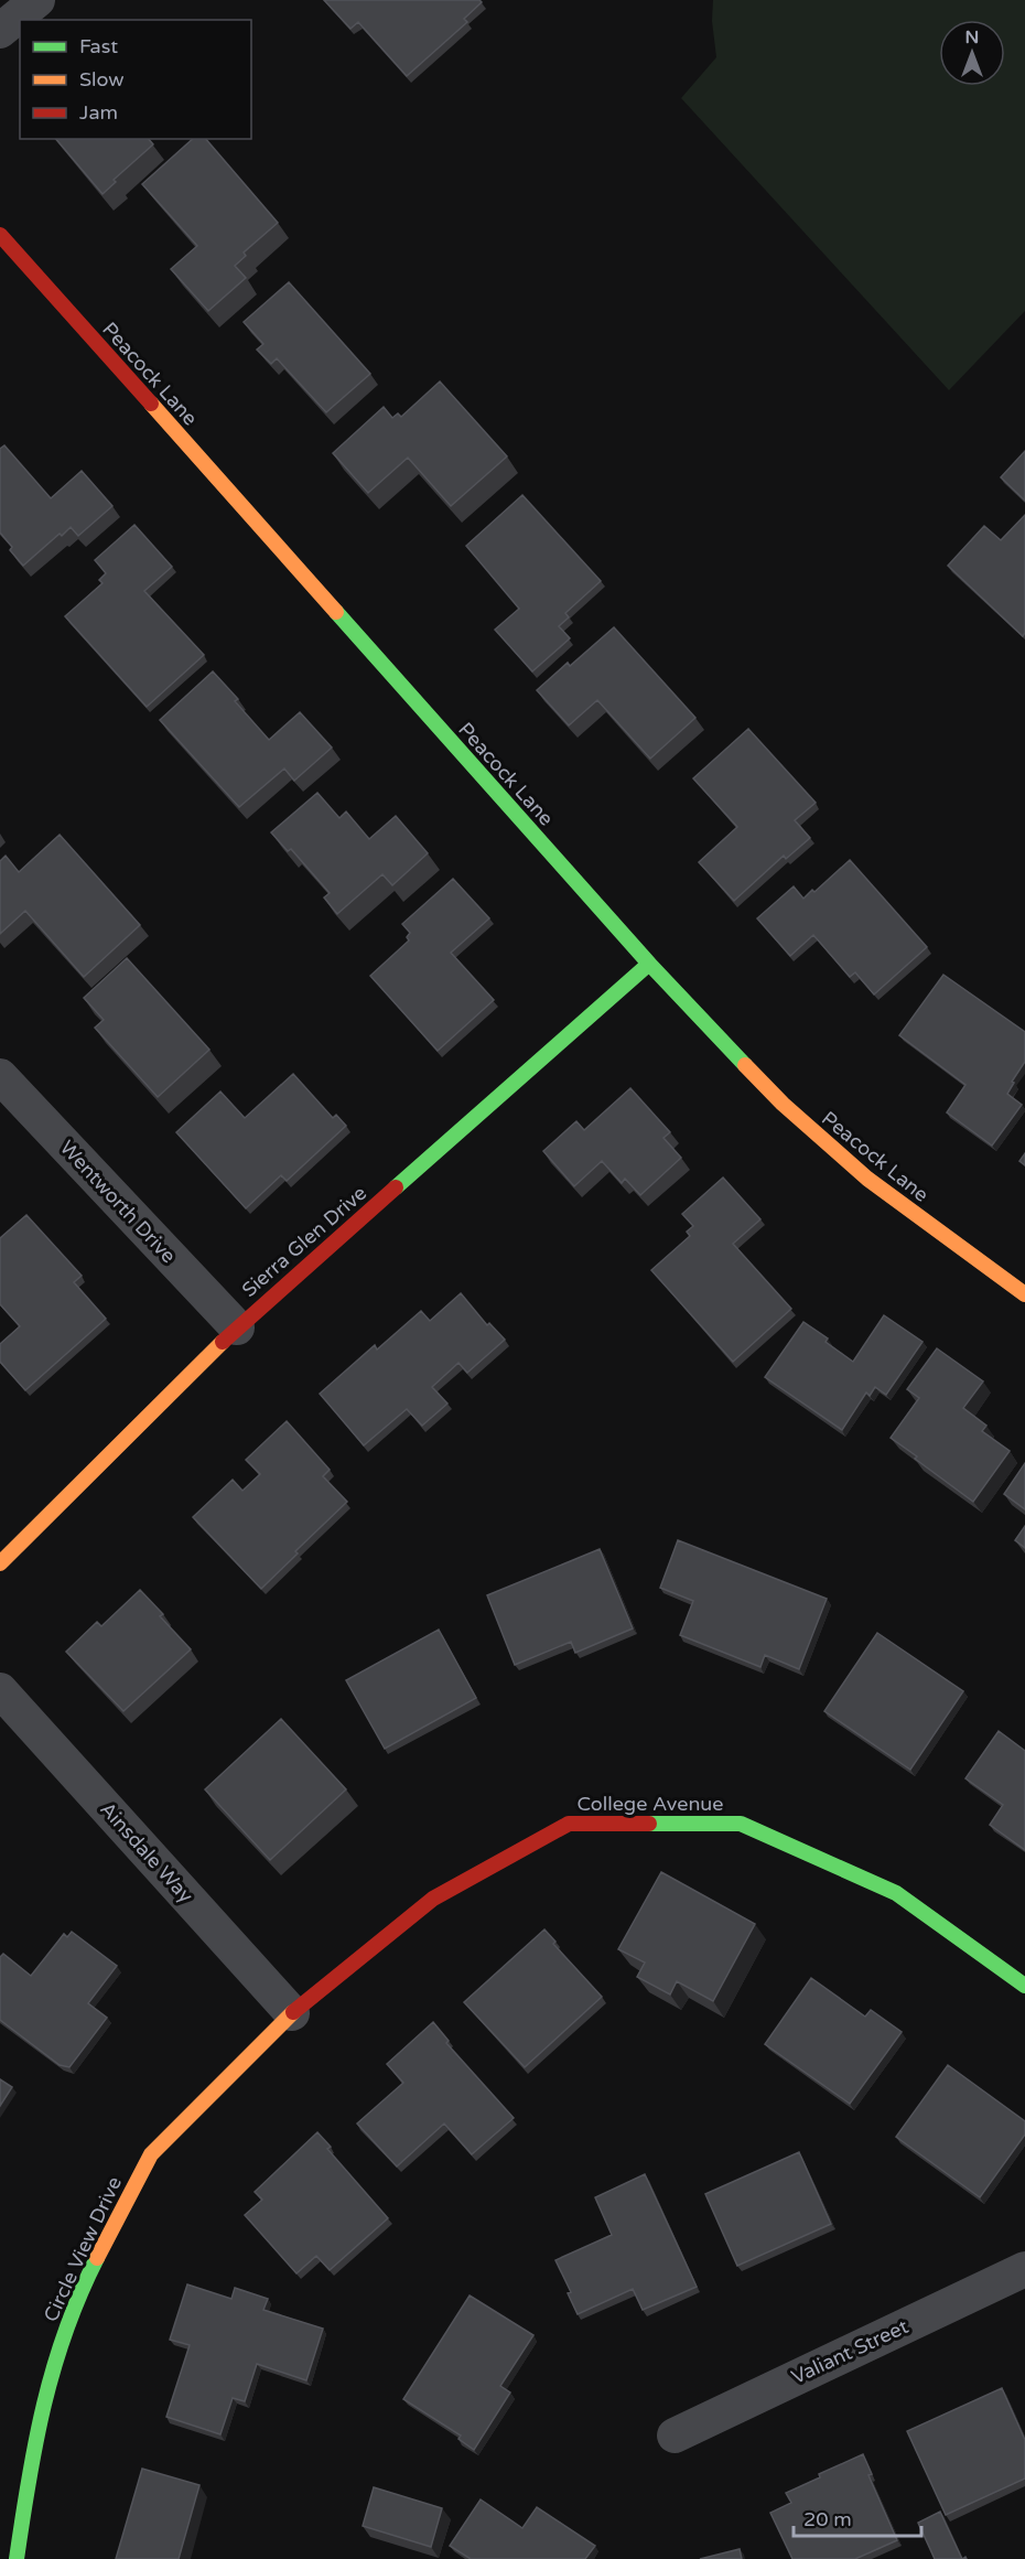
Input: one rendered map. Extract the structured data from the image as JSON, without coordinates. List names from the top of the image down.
{
  "streets": {
    "street": [
      "Peacock Lane",
      "Wentworth Drive",
      "Sierra Glen Drive",
      "College Avenue",
      "Ainsdale Way",
      "Circle View Drive",
      "Valiant Street"
    ]
  },
  "crossings": [
    ["Peacock Lane", "Sierra Glen Drive"],
    ["Wentworth Drive", "Sierra Glen Drive"],
    ["College Avenue", "Ainsdale Way"],
    ["College Avenue", "Circle View Drive"],
    ["Ainsdale Way", "Circle View Drive"]
  ],
  "legend": ["Fast", "Slow", "Jam"],
  "scale_bar": "20 m",
  "north": "top"
}
